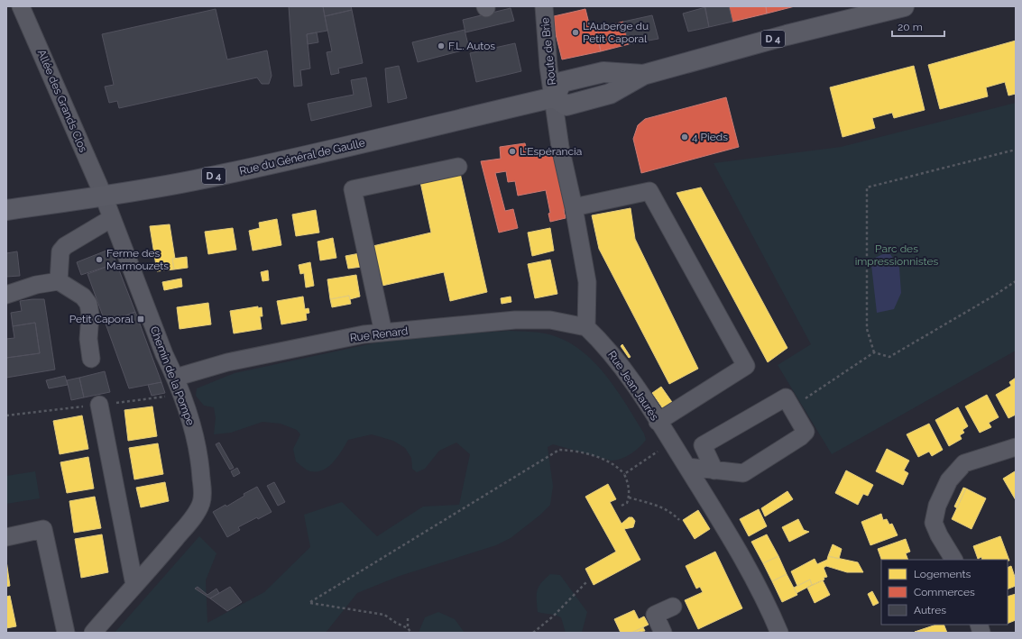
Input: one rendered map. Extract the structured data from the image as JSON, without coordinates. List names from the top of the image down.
{
  "streets": {
    "main road": ["D 4", "Rue du Général de Gaulle"],
    "street": [
      "Route de Brie",
      "Allée des Grands Clos",
      "Rue Renard",
      "Chemin de la Pompe",
      "Rue Jean Jaurès"
    ]
  },
  "crossings": [
    ["D 4", "Route de Brie"],
    ["D 4", "Rue du Général de Gaulle"],
    ["Route de Brie", "Rue du Général de Gaulle"],
    ["Allée des Grands Clos", "Rue du Général de Gaulle"],
    ["Allée des Grands Clos", "Chemin de la Pompe"],
    ["Rue du Général de Gaulle", "Chemin de la Pompe"],
    ["Rue Renard", "Chemin de la Pompe"],
    ["Rue Renard", "Rue Jean Jaurès"]
  ],
  "parks": ["Parc des impressionnistes"],
  "places": {
    "other": [
      "L'Auberge du Petit Caporal",
      "F.L. Autos",
      "4 Pieds",
      "L'Espérancia",
      "Ferme des Marmouzets"
    ],
    "transit": ["Petit Caporal"]
  },
  "legend": ["Logements", "Commerces", "Autres"],
  "scale_bar": "20 m"
}
